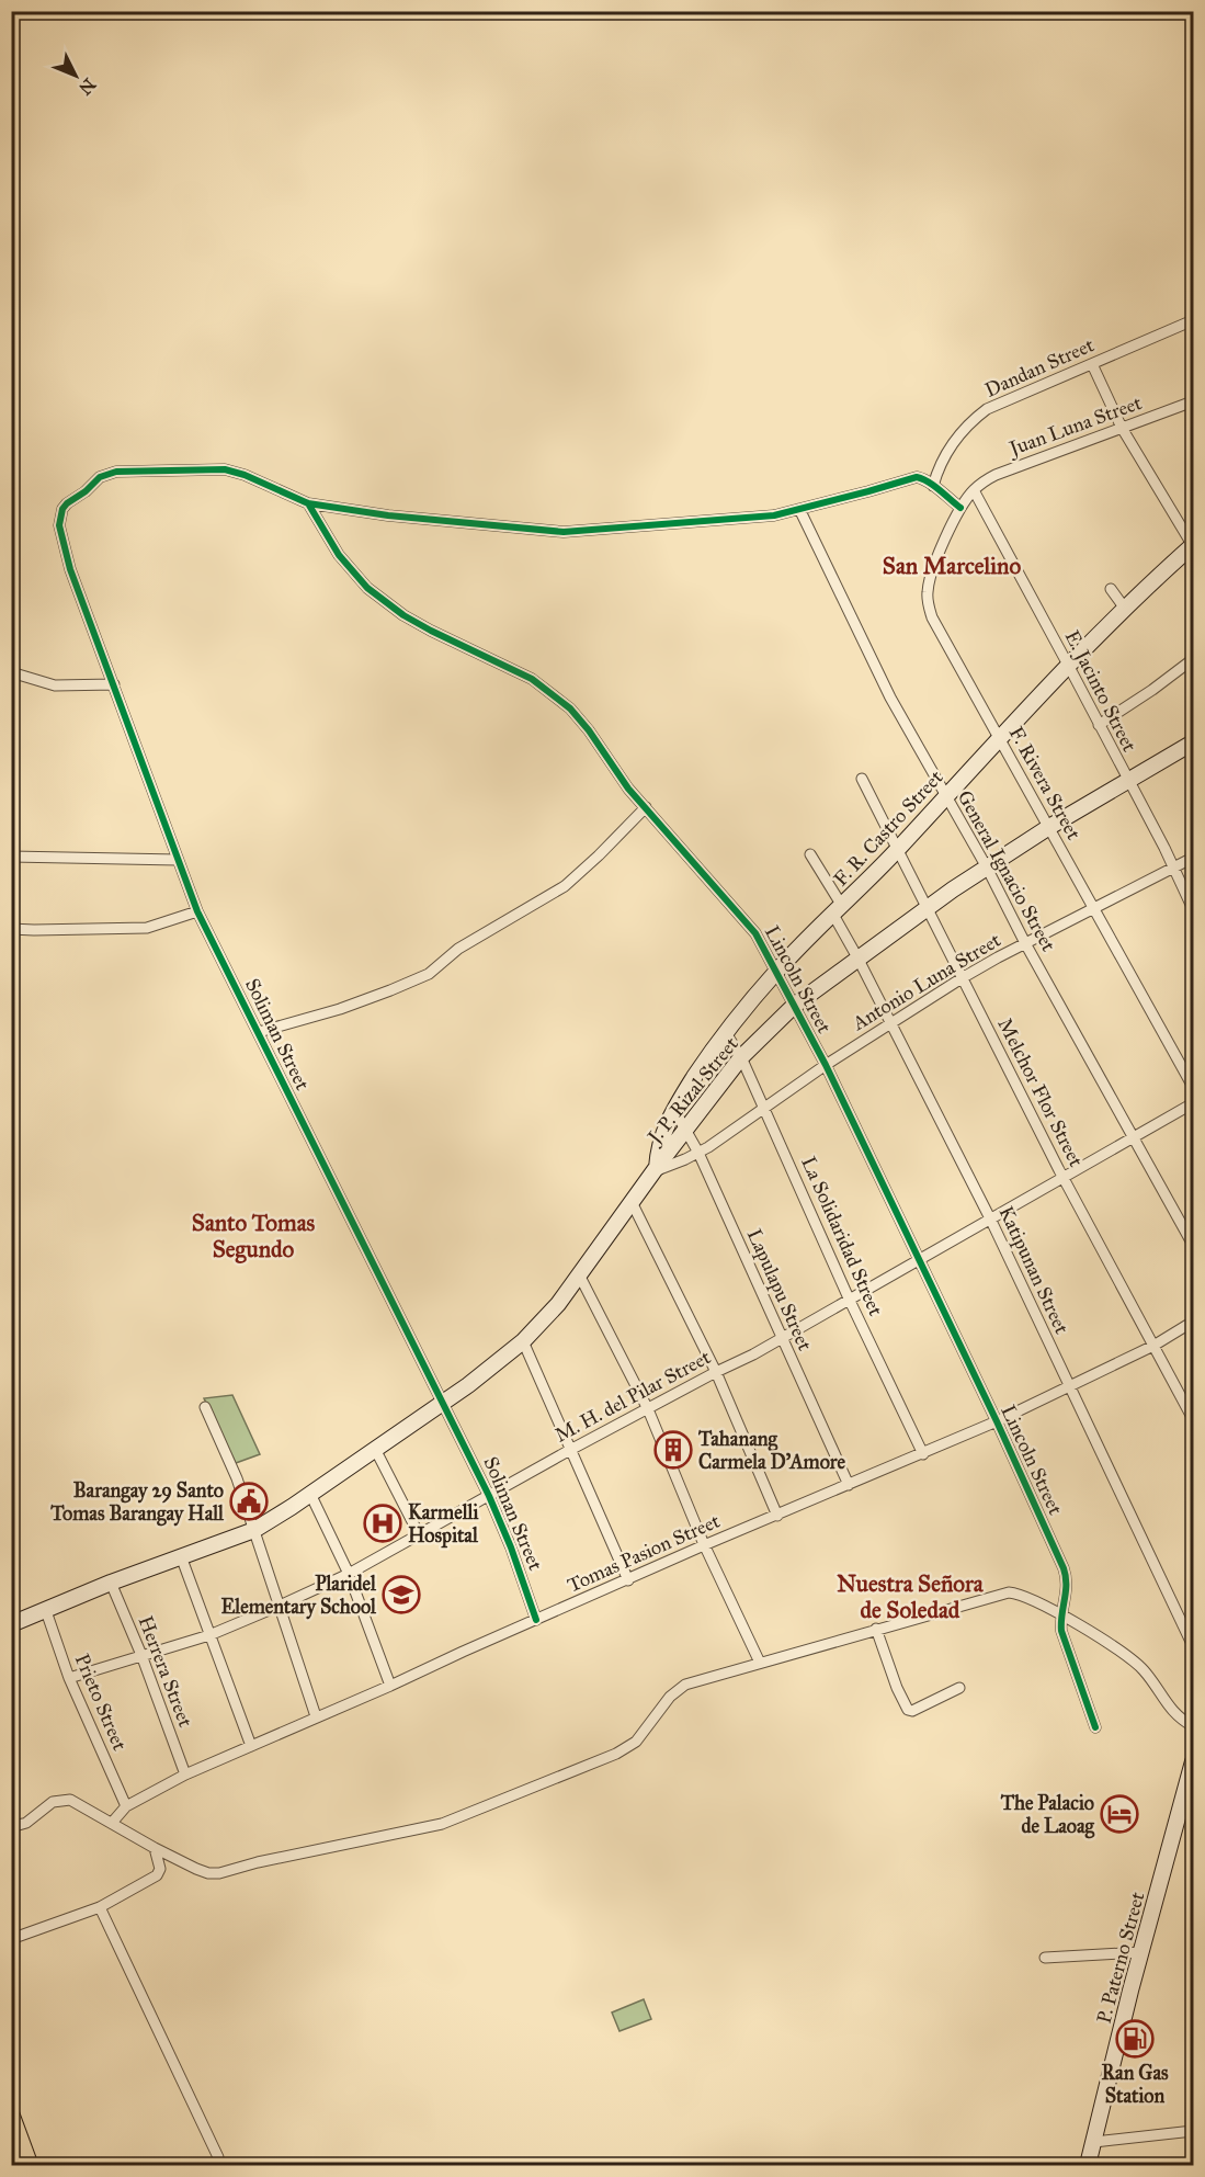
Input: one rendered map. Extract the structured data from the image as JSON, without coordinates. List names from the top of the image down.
{
  "streets": {
    "main road": ["F. R. Castro Street", "J. P. Rizal Street", "P. Paterno Street"],
    "street": [
      "Dandan Street",
      "Juan Luna Street",
      "E. Jacinto Street",
      "F. Rivera Street",
      "General Ignacio Street",
      "Lincoln Street",
      "Antonio Luna Street",
      "Soliman Street",
      "Melchor Flor Street",
      "La Solidaridad Street",
      "Katipunan Street",
      "Lapulapu Street",
      "M. H. del Pilar Street",
      "Tomas Pasion Street",
      "Herrera Street",
      "Prieto Street"
    ]
  },
  "crossings": [
    ["Juan Luna Street", "E. Jacinto Street"],
    ["Juan Luna Street", "F. Rivera Street"],
    ["E. Jacinto Street", "F. Rivera Street"],
    ["E. Jacinto Street", "F. R. Castro Street"],
    ["E. Jacinto Street", "Antonio Luna Street"],
    ["E. Jacinto Street", "J. P. Rizal Street"],
    ["F. Rivera Street", "F. R. Castro Street"],
    ["F. Rivera Street", "Antonio Luna Street"],
    ["F. Rivera Street", "J. P. Rizal Street"],
    ["F. R. Castro Street", "General Ignacio Street"],
    ["F. R. Castro Street", "Lincoln Street"],
    ["F. R. Castro Street", "Antonio Luna Street"],
    ["F. R. Castro Street", "J. P. Rizal Street"],
    ["F. R. Castro Street", "Melchor Flor Street"],
    ["F. R. Castro Street", "La Solidaridad Street"],
    ["F. R. Castro Street", "Katipunan Street"],
    ["F. R. Castro Street", "Lapulapu Street"],
    ["General Ignacio Street", "Antonio Luna Street"],
    ["General Ignacio Street", "J. P. Rizal Street"],
    ["General Ignacio Street", "M. H. del Pilar Street"],
    ["Lincoln Street", "Antonio Luna Street"],
    ["Lincoln Street", "Soliman Street"],
    ["Lincoln Street", "J. P. Rizal Street"],
    ["Lincoln Street", "M. H. del Pilar Street"],
    ["Lincoln Street", "Tomas Pasion Street"],
    ["Antonio Luna Street", "J. P. Rizal Street"],
    ["Antonio Luna Street", "Melchor Flor Street"],
    ["Antonio Luna Street", "La Solidaridad Street"],
    ["Antonio Luna Street", "Katipunan Street"],
    ["Antonio Luna Street", "Lapulapu Street"],
    ["Soliman Street", "J. P. Rizal Street"],
    ["Soliman Street", "M. H. del Pilar Street"],
    ["Soliman Street", "Tomas Pasion Street"],
    ["J. P. Rizal Street", "Melchor Flor Street"],
    ["J. P. Rizal Street", "La Solidaridad Street"],
    ["J. P. Rizal Street", "Katipunan Street"],
    ["J. P. Rizal Street", "Lapulapu Street"],
    ["J. P. Rizal Street", "Herrera Street"],
    ["J. P. Rizal Street", "Prieto Street"],
    ["Melchor Flor Street", "M. H. del Pilar Street"],
    ["Melchor Flor Street", "Tomas Pasion Street"],
    ["La Solidaridad Street", "M. H. del Pilar Street"],
    ["La Solidaridad Street", "Tomas Pasion Street"],
    ["Katipunan Street", "M. H. del Pilar Street"],
    ["Katipunan Street", "Tomas Pasion Street"],
    ["Lapulapu Street", "M. H. del Pilar Street"],
    ["Lapulapu Street", "Tomas Pasion Street"],
    ["M. H. del Pilar Street", "Herrera Street"],
    ["M. H. del Pilar Street", "Prieto Street"],
    ["Tomas Pasion Street", "Herrera Street"],
    ["Tomas Pasion Street", "Prieto Street"]
  ],
  "districts": ["San Marcelino", "Santo Tomas Segundo", "Nuestra Señora de Soledad"],
  "places": {
    "building": ["Tahanang Carmela D'Amore"],
    "public building": ["Barangay 29 Santo Tomas Barangay Hall"],
    "hospital": ["Karmelli Hospital"],
    "school or university": ["Plaridel Elementary School"],
    "hotel": ["The Palacio de Laoag"],
    "fuel station": ["Ran Gas Station"]
  },
  "north": "bottom right"
}
